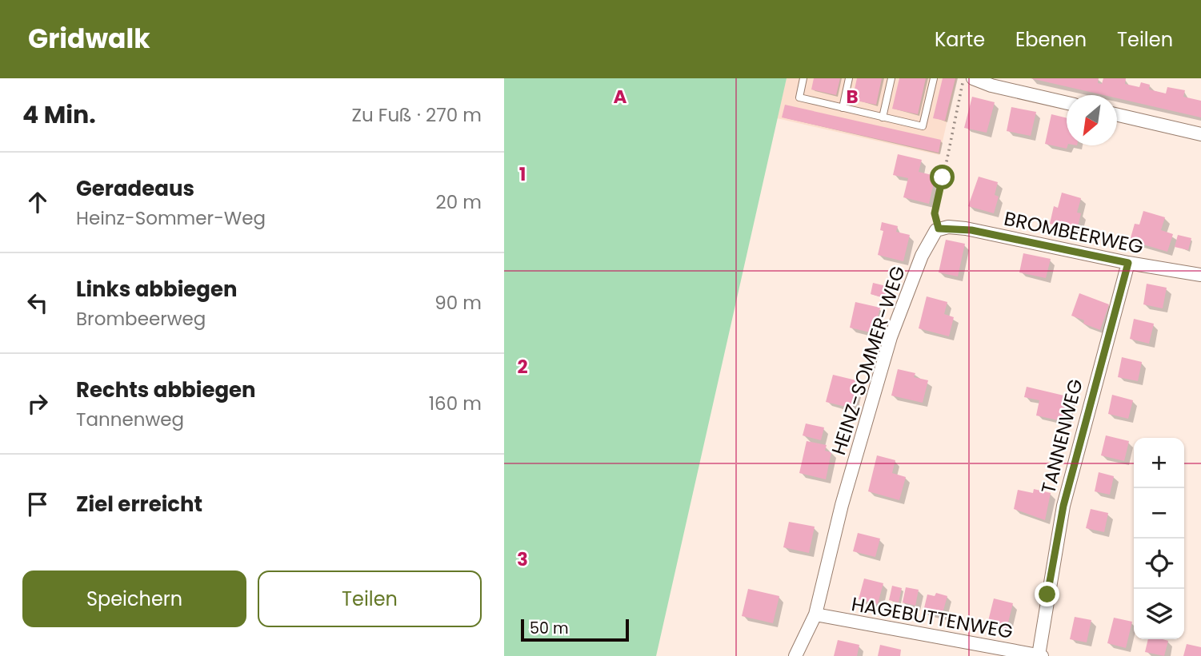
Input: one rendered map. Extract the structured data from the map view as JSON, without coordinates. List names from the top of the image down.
{
  "streets": {
    "street": [
      "BROMBEERWEG",
      "HEINZ-SOMMER-WEG",
      "TANNENWEG",
      "HAGEBUTTENWEG"
    ]
  },
  "crossings": [
    ["BROMBEERWEG", "HEINZ-SOMMER-WEG"],
    ["BROMBEERWEG", "TANNENWEG"],
    ["HEINZ-SOMMER-WEG", "HAGEBUTTENWEG"],
    ["TANNENWEG", "HAGEBUTTENWEG"]
  ],
  "scale_bar": "50 m",
  "north": "bottom left",
  "page": {
    "header": "Gridwalk",
    "nav": ["Karte", "Ebenen", "Teilen"],
    "heading": ["4 Min.", "Zu Fuß · 270 m"],
    "list": [
      ["Geradeaus", "Heinz-Sommer-Weg", "20 m"],
      ["Links abbiegen", "Brombeerweg", "90 m"],
      ["Rechts abbiegen", "Tannenweg", "160 m"],
      "Ziel erreicht"
    ],
    "map_buttons": ["+", "−"],
    "buttons": ["Speichern", "Teilen"],
    "scale": "50 m"
  },
  "grid": {
    "columns": ["A", "B"],
    "rows": ["1", "2", "3"]
  }
}
